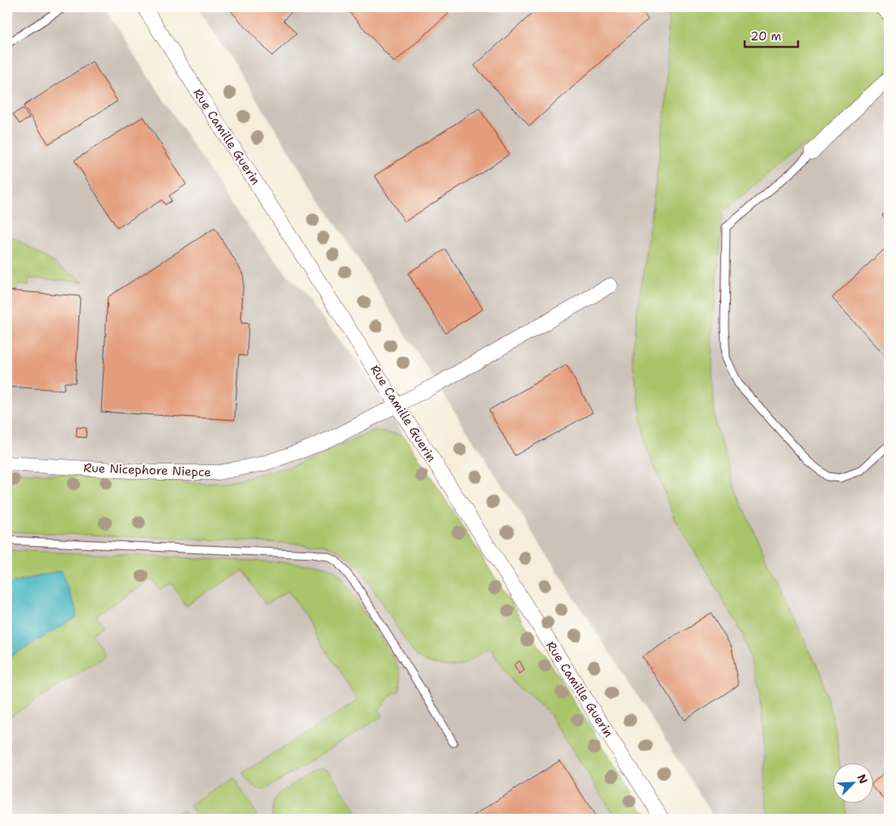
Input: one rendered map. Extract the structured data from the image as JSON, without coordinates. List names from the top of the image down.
{
  "streets": {
    "street": ["Rue Camille Guerin", "Rue Nicephore Niepce"]
  },
  "crossings": [
    ["Rue Camille Guerin", "Rue Nicephore Niepce"]
  ],
  "scale_bar": "20 m",
  "north": "top right"
}
